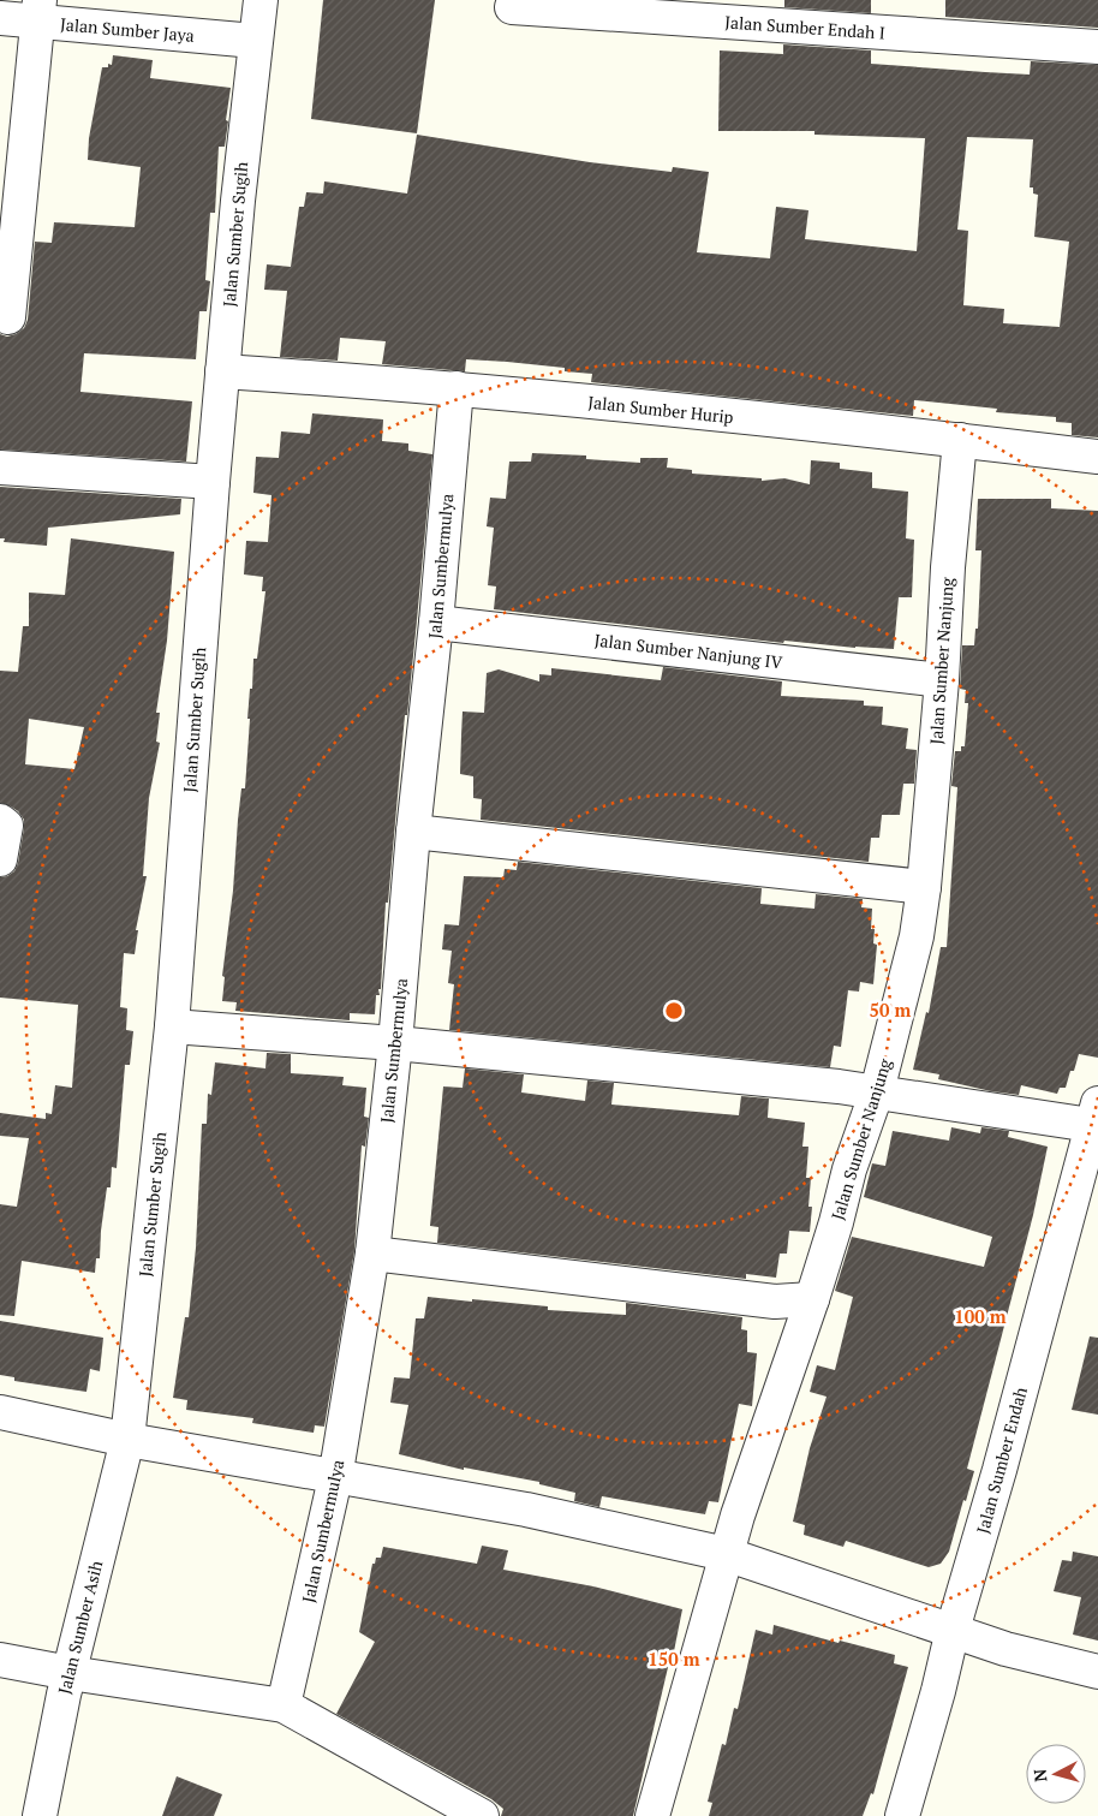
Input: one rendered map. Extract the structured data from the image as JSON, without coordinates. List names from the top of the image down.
{
  "streets": {
    "street": [
      "Jalan Sumber Endah I",
      "Jalan Sumber Jaya",
      "Jalan Sumber Sugih",
      "Jalan Sumber Hurip",
      "Jalan Sumbermulya",
      "Jalan Sumber Nanjung IV",
      "Jalan Sumber Nanjung",
      "Jalan Sumber Endah",
      "Jalan Sumber Asih"
    ]
  },
  "crossings": [
    ["Jalan Sumber Jaya", "Jalan Sumber Sugih"],
    ["Jalan Sumber Sugih", "Jalan Sumber Hurip"],
    ["Jalan Sumber Sugih", "Jalan Sumber Asih"],
    ["Jalan Sumber Hurip", "Jalan Sumbermulya"],
    ["Jalan Sumber Hurip", "Jalan Sumber Nanjung"],
    ["Jalan Sumbermulya", "Jalan Sumber Nanjung IV"],
    ["Jalan Sumber Nanjung IV", "Jalan Sumber Nanjung"]
  ],
  "north": "left",
  "rings": ["50 m", "100 m", "150 m"]
}
